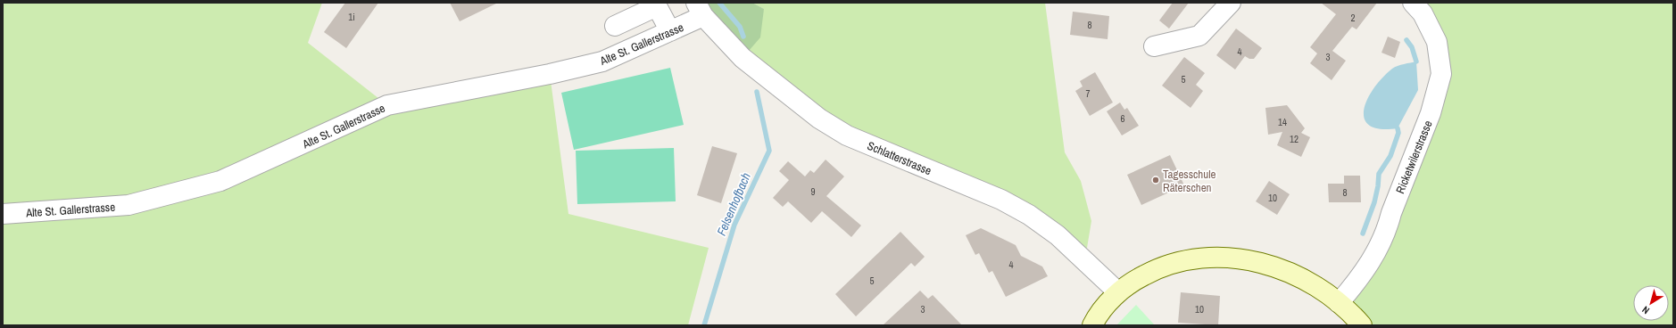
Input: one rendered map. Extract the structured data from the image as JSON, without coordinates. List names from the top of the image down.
{
  "streets": {
    "street": ["Alte St. Gallerstrasse", "Ricketwilerstrasse", "Schlatterstrasse"]
  },
  "crossings": [
    ["Alte St. Gallerstrasse", "Schlatterstrasse"]
  ],
  "water": ["Felsenhofbach"],
  "places": ["Tagesschule Räterschen"],
  "house_numbers": [
    "1i",
    "2",
    "8",
    "4",
    "3",
    "5",
    "7",
    "6",
    "14",
    "12",
    "9",
    "8",
    "10",
    "4",
    "5",
    "3",
    "10"
  ],
  "north": "bottom left"
}
